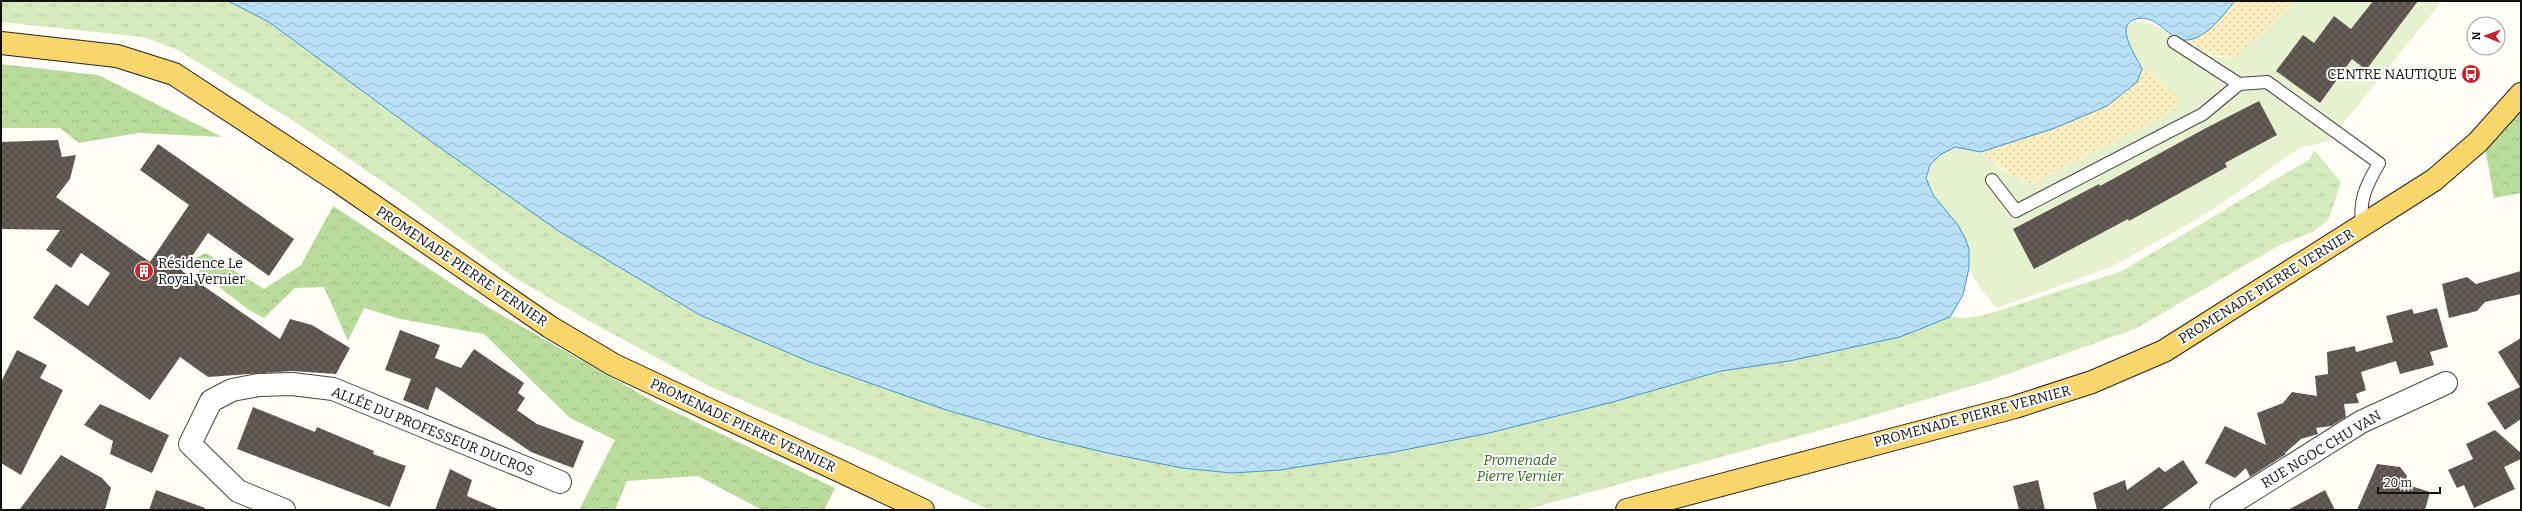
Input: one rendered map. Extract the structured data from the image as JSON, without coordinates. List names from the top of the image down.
{
  "streets": {
    "main road": ["PROMENADE PIERRE VERNIER"],
    "street": ["ALLÉE DU PROFESSEUR DUCROS", "RUE NGOC CHU VAN"]
  },
  "parks": ["Promenade Pierre Vernier"],
  "places": {
    "bus stop": ["CENTRE NAUTIQUE"],
    "building": ["Résidence Le Royal Vernier"]
  },
  "scale_bar": "20 m",
  "north": "left"
}
